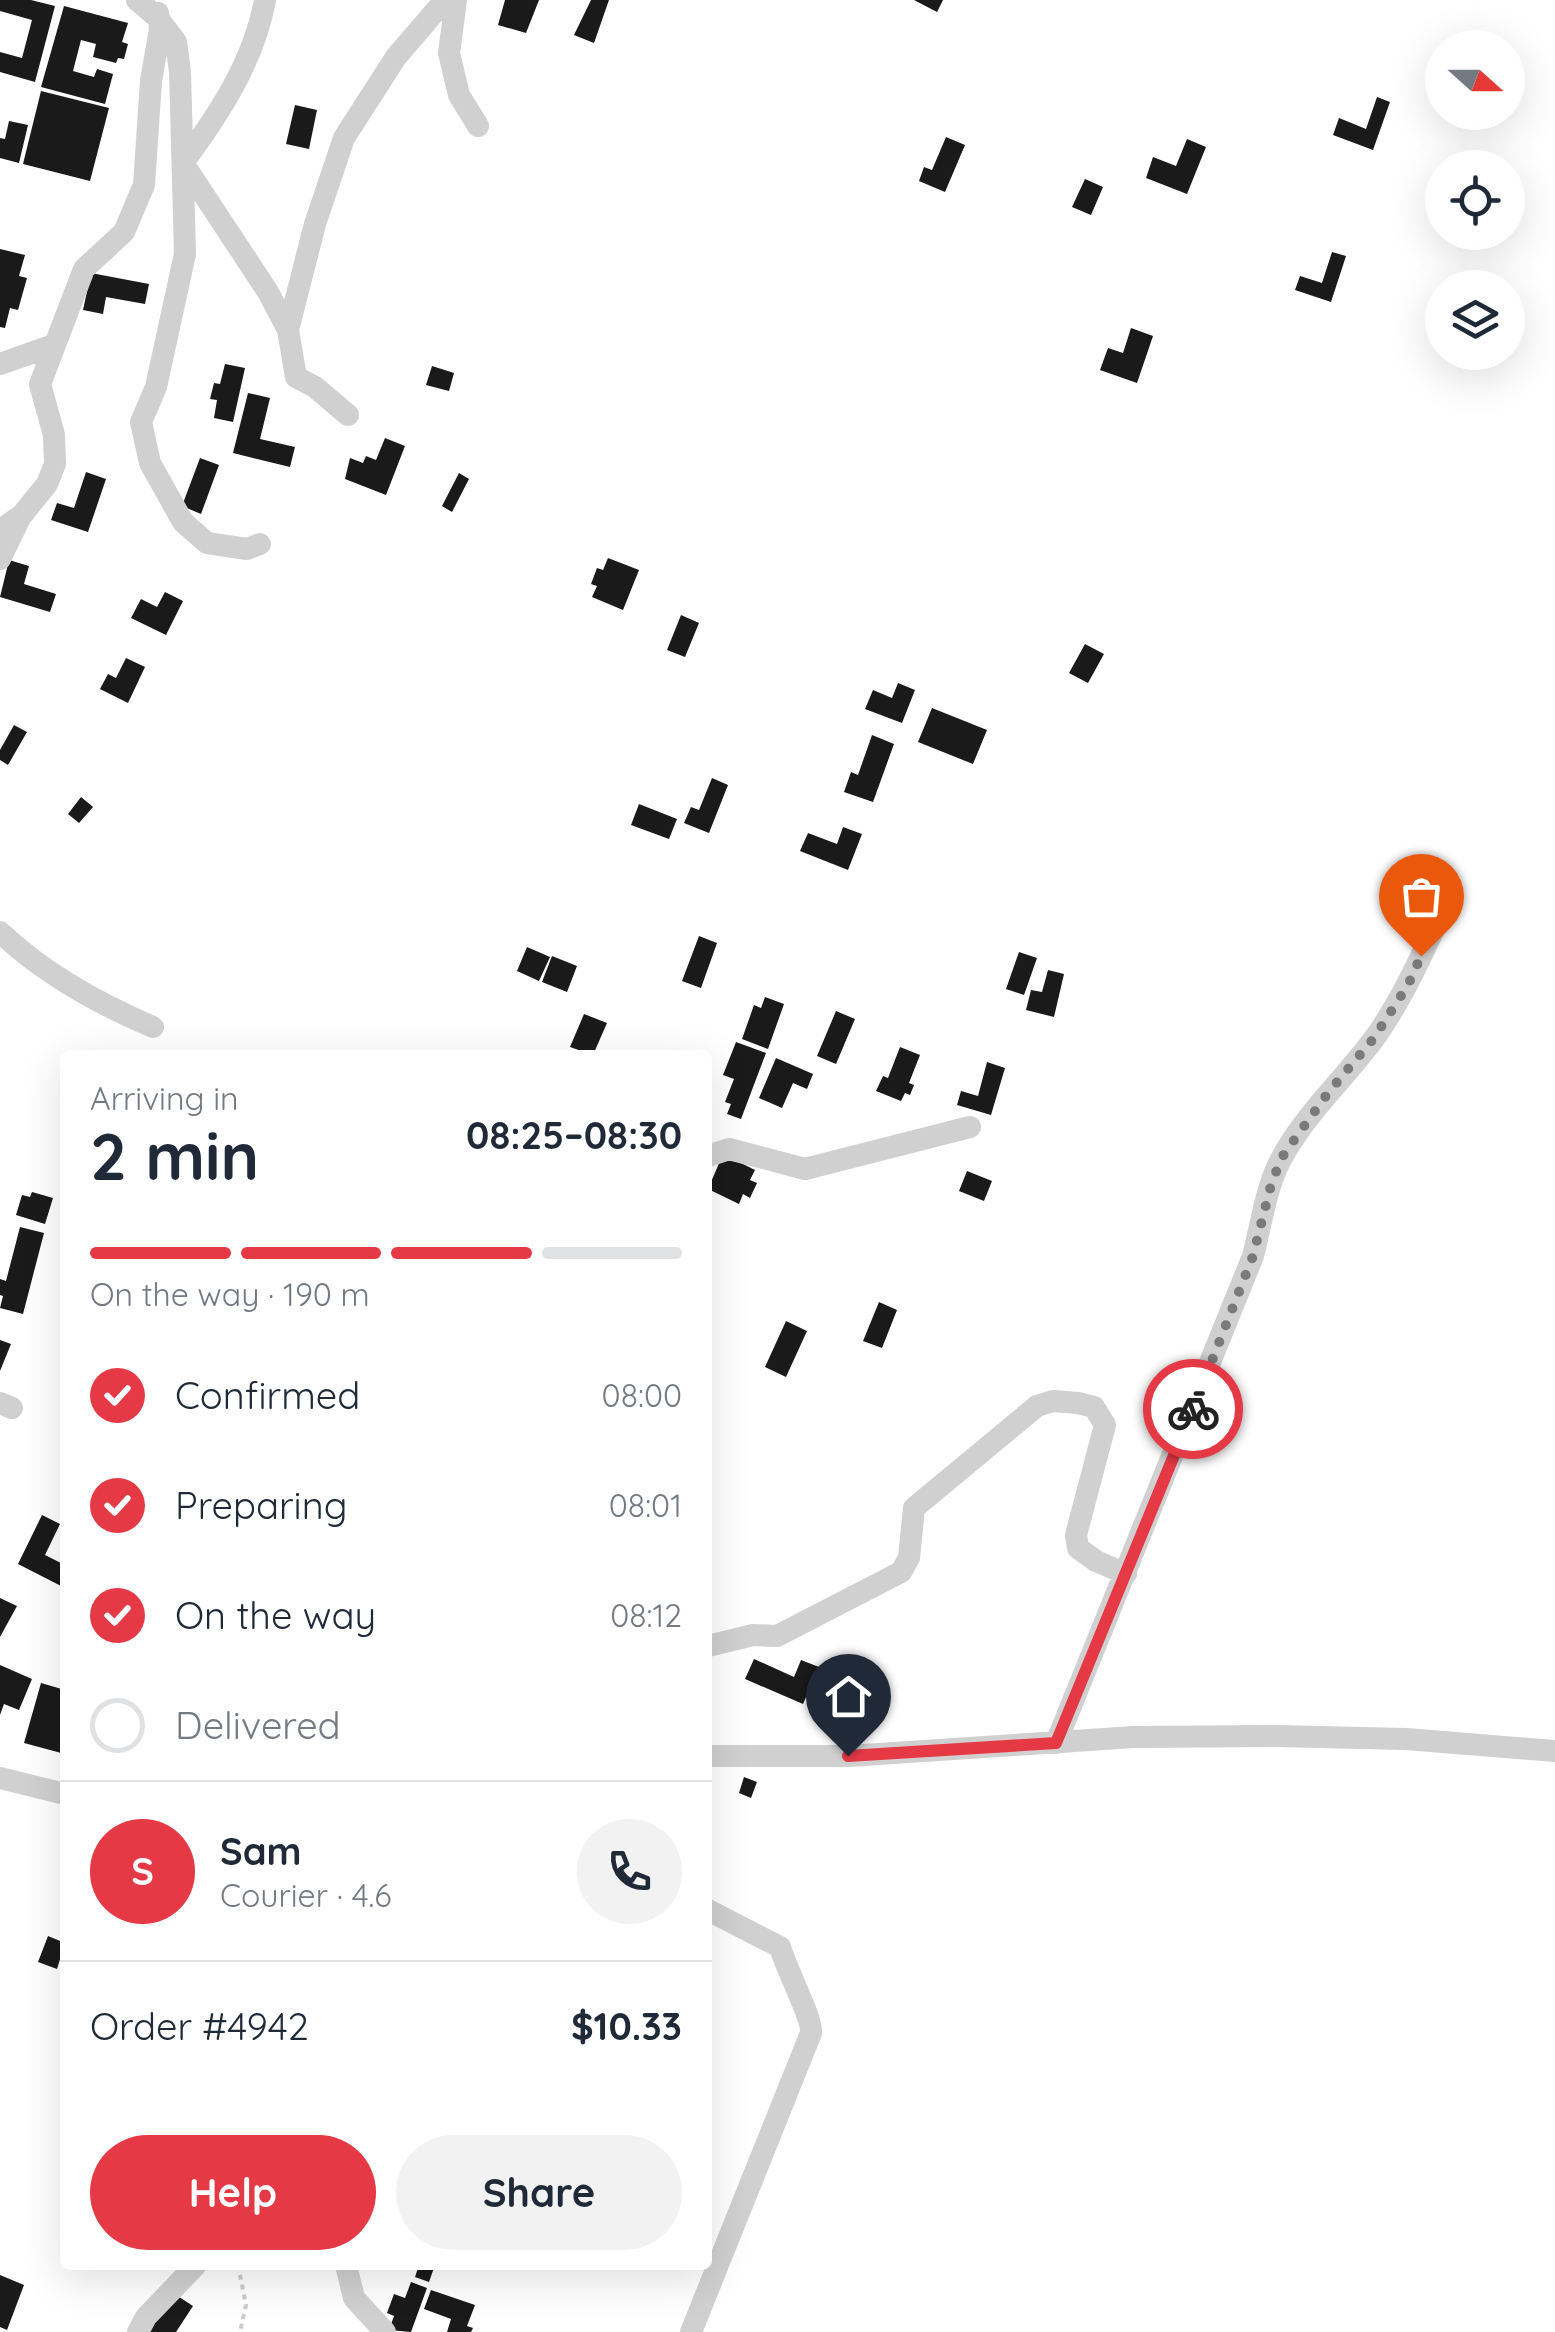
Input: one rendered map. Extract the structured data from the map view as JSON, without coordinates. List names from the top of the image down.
{
  "north": "right",
  "page": {
    "heading": ["2 min", "Arriving in", "08:25–08:30"],
    "panel": [
      "Sam",
      "Courier · 4.6",
      "Order #4942",
      "$10.33"
    ],
    "bar": "On the way · 190 m",
    "list": [
      ["Confirmed", "08:00"],
      ["Preparing", "08:01"],
      ["On the way", "08:12"],
      "Delivered"
    ],
    "round": "S",
    "buttons": ["Help", "Share"]
  }
}
